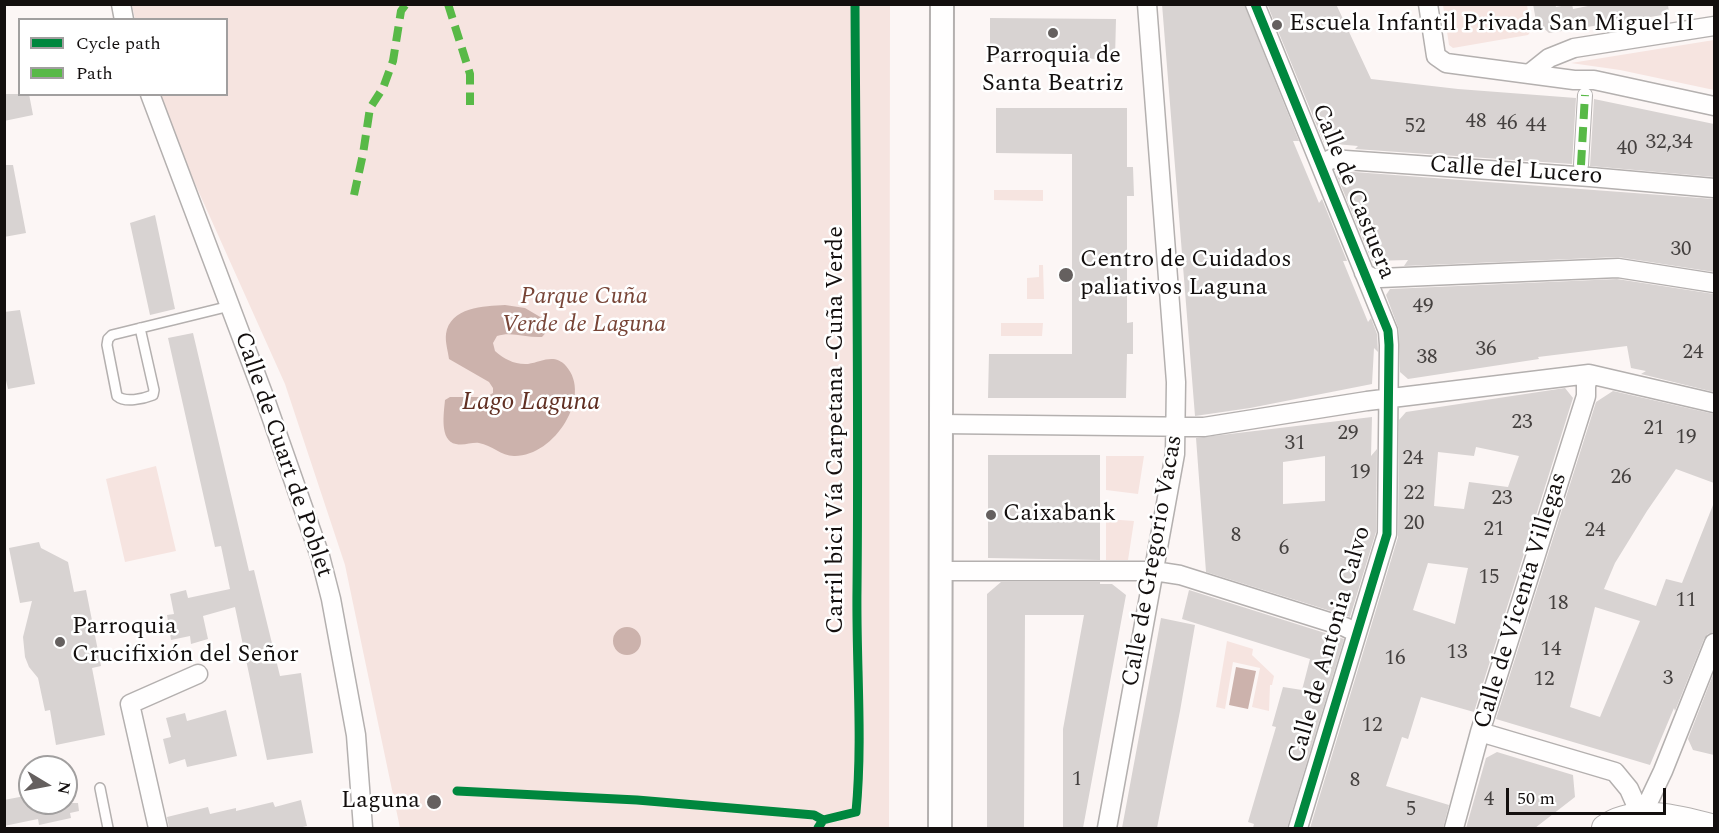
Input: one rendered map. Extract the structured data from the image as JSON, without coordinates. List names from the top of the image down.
{
  "streets": {
    "street": [
      "Calle del Lucero",
      "Calle de Castuera",
      "Calle de Cuart de Poblet",
      "Calle de Gregorio Vacas",
      "Calle de Vicenta Villegas",
      "Calle de Antonia Calvo"
    ],
    "cycle path": ["Carril bici Vía Carpetana -Cuña Verde"]
  },
  "crossings": [
    ["Calle del Lucero", "Calle de Castuera"],
    ["Calle de Castuera", "Calle de Antonia Calvo"]
  ],
  "water": ["Lago Laguna"],
  "parks": ["Parque Cuña Verde de Laguna"],
  "places": [
    "Escuela Infantil Privada San Miguel II",
    "Parroquia de Santa Beatriz",
    "Centro de Cuidados paliativos Laguna",
    "Caixabank",
    "Parroquia Crucifixión del Señor",
    "Laguna"
  ],
  "house_numbers": [
    "48",
    "46",
    "44",
    "52",
    "32,34",
    "40",
    "30",
    "49",
    "36",
    "24",
    "38",
    "23",
    "21",
    "29",
    "19",
    "31",
    "24",
    "19",
    "26",
    "22",
    "23",
    "20",
    "21",
    "24",
    "8",
    "6",
    "15",
    "11",
    "18",
    "14",
    "13",
    "16",
    "3",
    "12",
    "12",
    "1",
    "8",
    "4",
    "5"
  ],
  "legend": ["Cycle path", "Path"],
  "scale_bar": "50 m",
  "north": "right"
}
